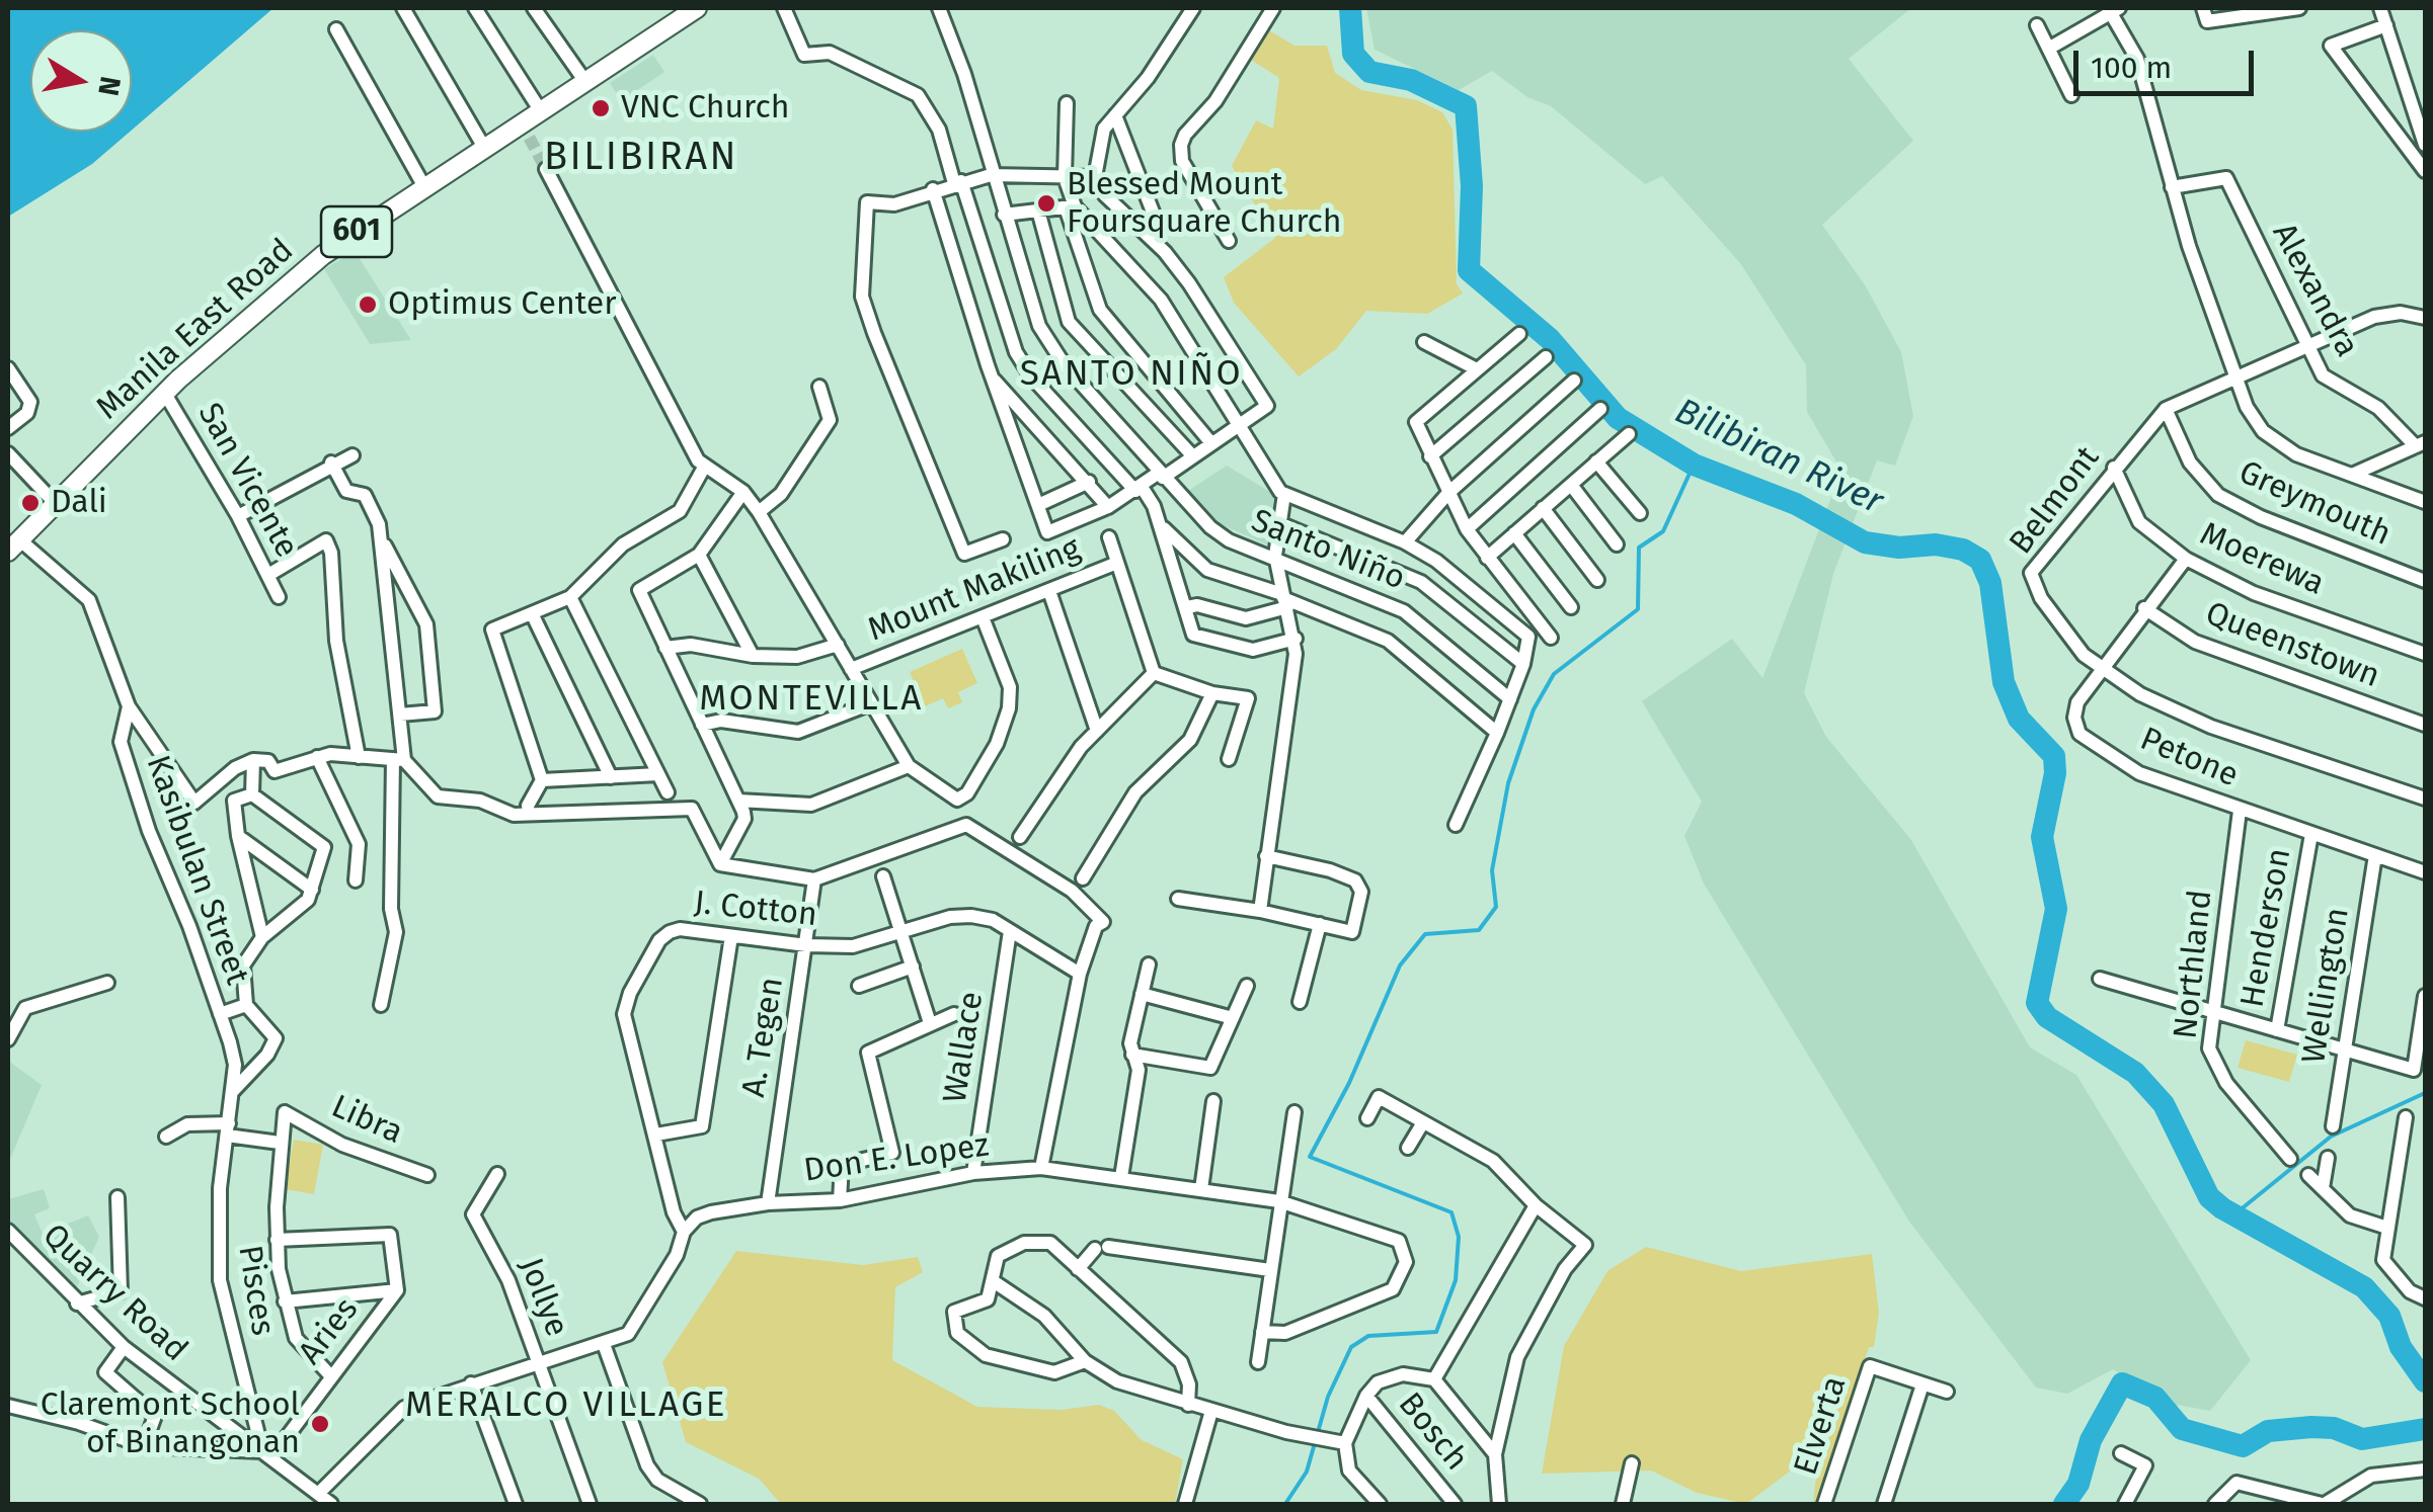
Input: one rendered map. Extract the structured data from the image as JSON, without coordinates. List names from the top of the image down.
{
  "streets": {
    "main road": ["601", "Manila East Road"],
    "street": [
      "Alexandra",
      "San Vicente",
      "Belmont",
      "Greymouth",
      "Santo Niño",
      "Moerewa",
      "Mount Makiling",
      "Queenstown",
      "Petone",
      "Kasibulan Street",
      "J. Cotton",
      "Henderson",
      "Northland",
      "Wellington",
      "A. Tegen",
      "Wallace",
      "Libra",
      "Don E. Lopez",
      "Pisces",
      "Quarry Road",
      "Jollye",
      "Aries",
      "Elverta",
      "Bosch"
    ]
  },
  "crossings": [
    ["Alexandra", "Belmont"],
    ["Manila East Road", "San Vicente"],
    ["Manila East Road", "Kasibulan Street"],
    ["Belmont", "Greymouth"],
    ["Belmont", "Moerewa"],
    ["Belmont", "Petone"],
    ["Moerewa", "Petone"],
    ["Queenstown", "Petone"],
    ["Petone", "Henderson"],
    ["Petone", "Northland"],
    ["Petone", "Wellington"],
    ["Kasibulan Street", "Pisces"],
    ["J. Cotton", "A. Tegen"],
    ["J. Cotton", "Wallace"],
    ["J. Cotton", "Don E. Lopez"],
    ["A. Tegen", "Don E. Lopez"],
    ["Wallace", "Don E. Lopez"],
    ["Pisces", "Quarry Road"],
    ["Pisces", "Aries"],
    ["Quarry Road", "Aries"]
  ],
  "districts": [
    "BILIBIRAN",
    "SANTO NIÑO",
    "MONTEVILLA",
    "MERALCO VILLAGE"
  ],
  "water": ["Bilibiran River"],
  "places": [
    "VNC Church",
    "Blessed Mount Foursquare Church",
    "Optimus Center",
    "Dali",
    "Claremont School of Binangonan"
  ],
  "scale_bar": "100 m",
  "north": "right"
}
